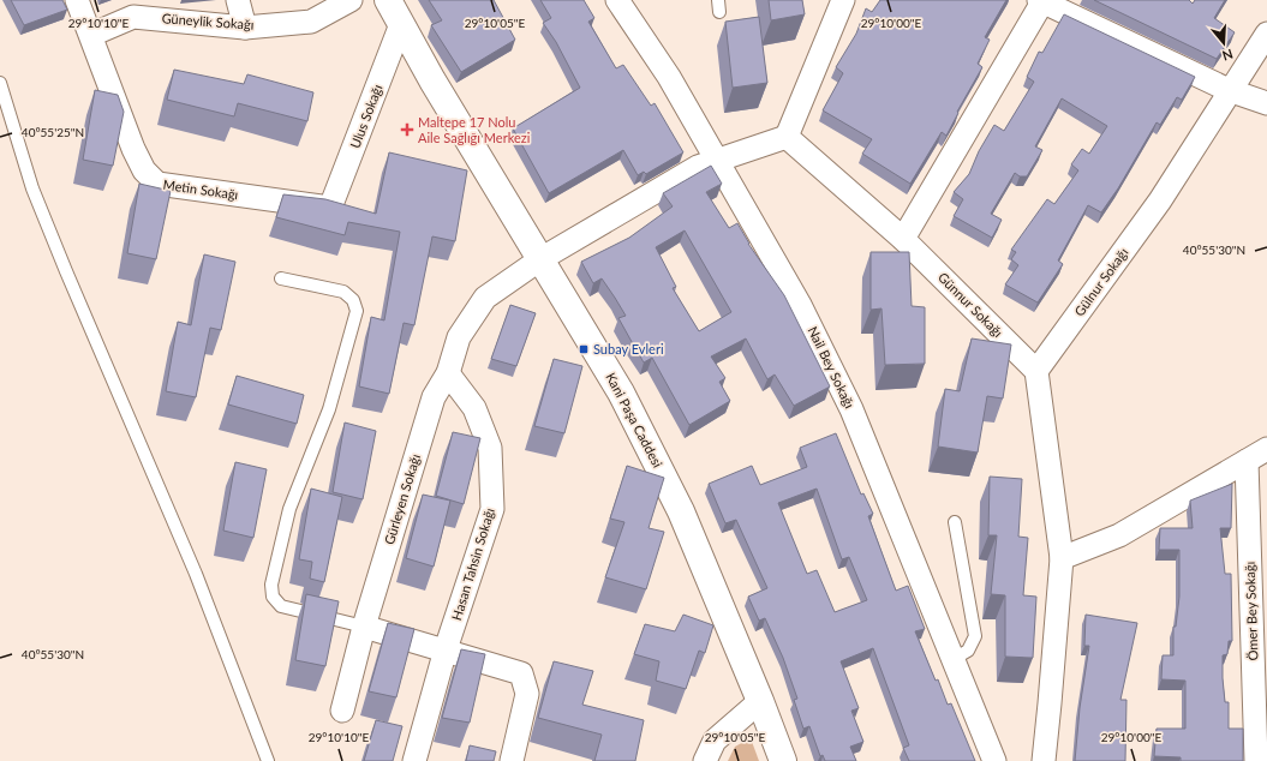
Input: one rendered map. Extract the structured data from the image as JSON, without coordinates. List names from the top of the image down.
{
  "streets": {
    "street": [
      "Güneylik Sokağı",
      "Ulus Sokağı",
      "Metin Sokağı",
      "Gülnur Sokağı",
      "Günnur Sokağı",
      "Nail Bey Sokağı",
      "Kani Paşa Caddesi",
      "Gürleyen Sokağı",
      "Hasan Tahsin Sokağı",
      "Ömer Bey Sokağı"
    ]
  },
  "crossings": [
    ["Güneylik Sokağı", "Metin Sokağı"],
    ["Ulus Sokağı", "Metin Sokağı"],
    ["Ulus Sokağı", "Kani Paşa Caddesi"],
    ["Gülnur Sokağı", "Günnur Sokağı"],
    ["Kani Paşa Caddesi", "Gürleyen Sokağı"],
    ["Gürleyen Sokağı", "Hasan Tahsin Sokağı"]
  ],
  "places": {
    "health": ["Maltepe 17 Nolu Aile Sağlığı Merkezi"],
    "transit": ["Subay Evleri"]
  },
  "north": "bottom",
  "coordinates": [
    "29°10'10\"E",
    "29°10'05\"E",
    "29°10'00\"E",
    "40°55'25\"N",
    "40°55'30\"N"
  ]
}
